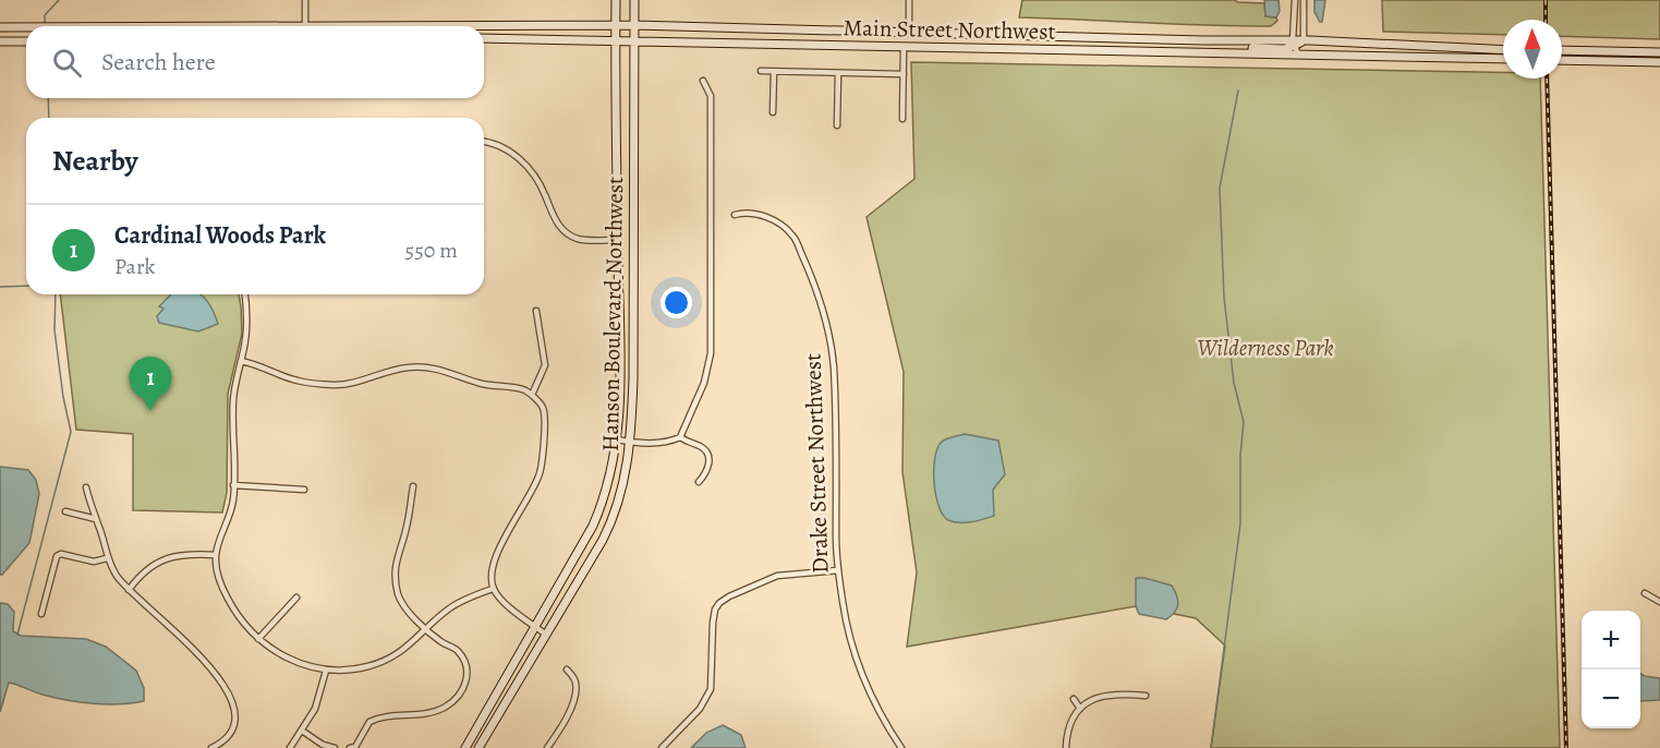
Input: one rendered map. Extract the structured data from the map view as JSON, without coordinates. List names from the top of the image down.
{
  "streets": {
    "main road": ["Main Street Northwest", "Hanson Boulevard Northwest"],
    "street": ["Drake Street Northwest"]
  },
  "crossings": [
    ["Main Street Northwest", "Hanson Boulevard Northwest"]
  ],
  "parks": ["Wilderness Park"],
  "north": "top",
  "page": {
    "search": "Search here",
    "heading": "Nearby",
    "list": [
      {
        "mark": "1",
        "name": "Cardinal Woods Park",
        "note": "Park",
        "value": "550 m"
      }
    ],
    "pins": "1",
    "map_buttons": ["+", "−"]
  }
}
